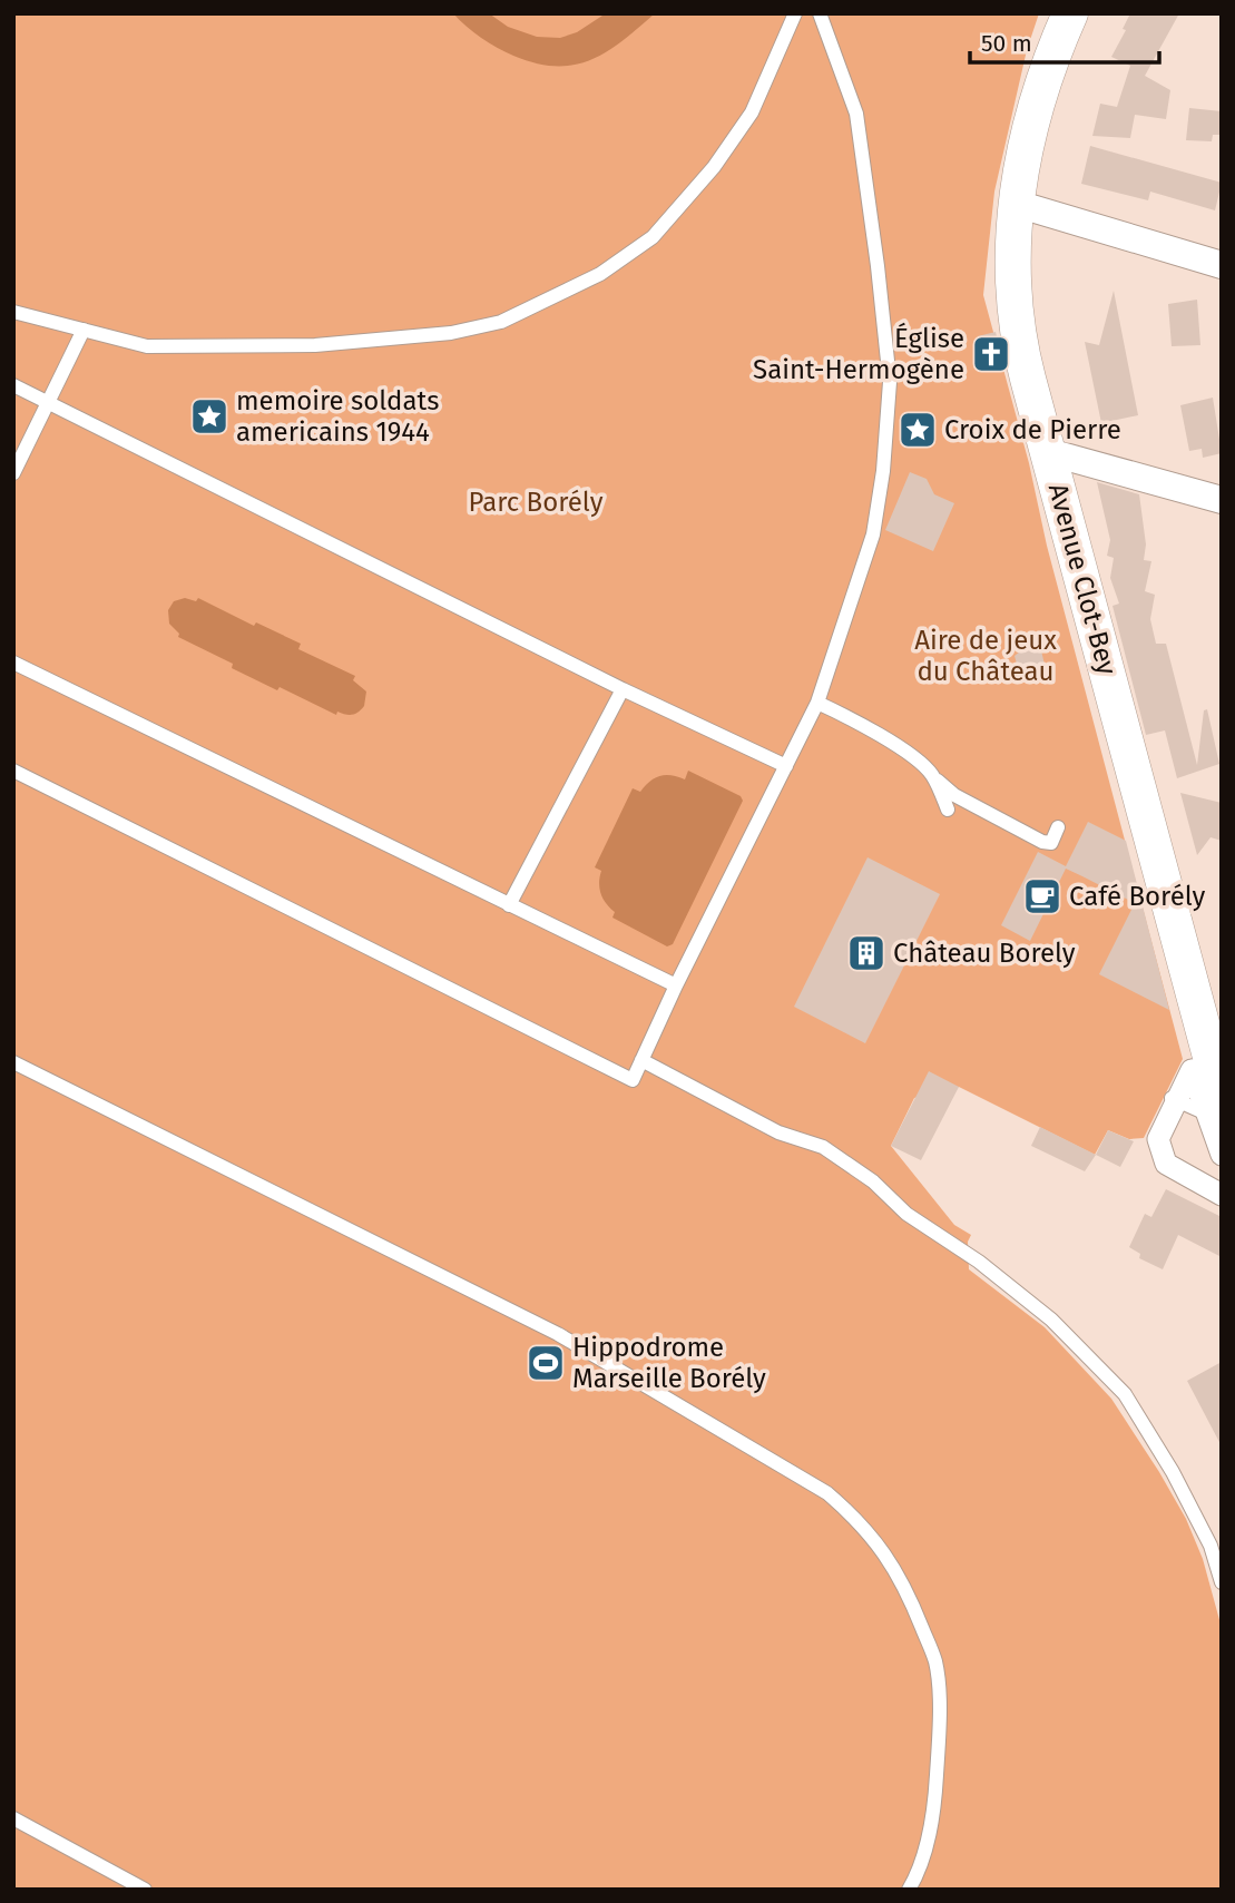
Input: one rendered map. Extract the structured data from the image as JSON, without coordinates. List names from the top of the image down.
{
  "streets": {
    "street": ["Avenue Clot-Bey"]
  },
  "parks": ["Parc Borély", "Aire de jeux du Château"],
  "places": {
    "church": ["Église Saint-Hermogène"],
    "place": ["memoire soldats americains 1944", "Croix de Pierre"],
    "cafe": ["Café Borély"],
    "building": ["Château Borely"],
    "sports": ["Hippodrome Marseille Borély"]
  },
  "scale_bar": "50 m"
}
